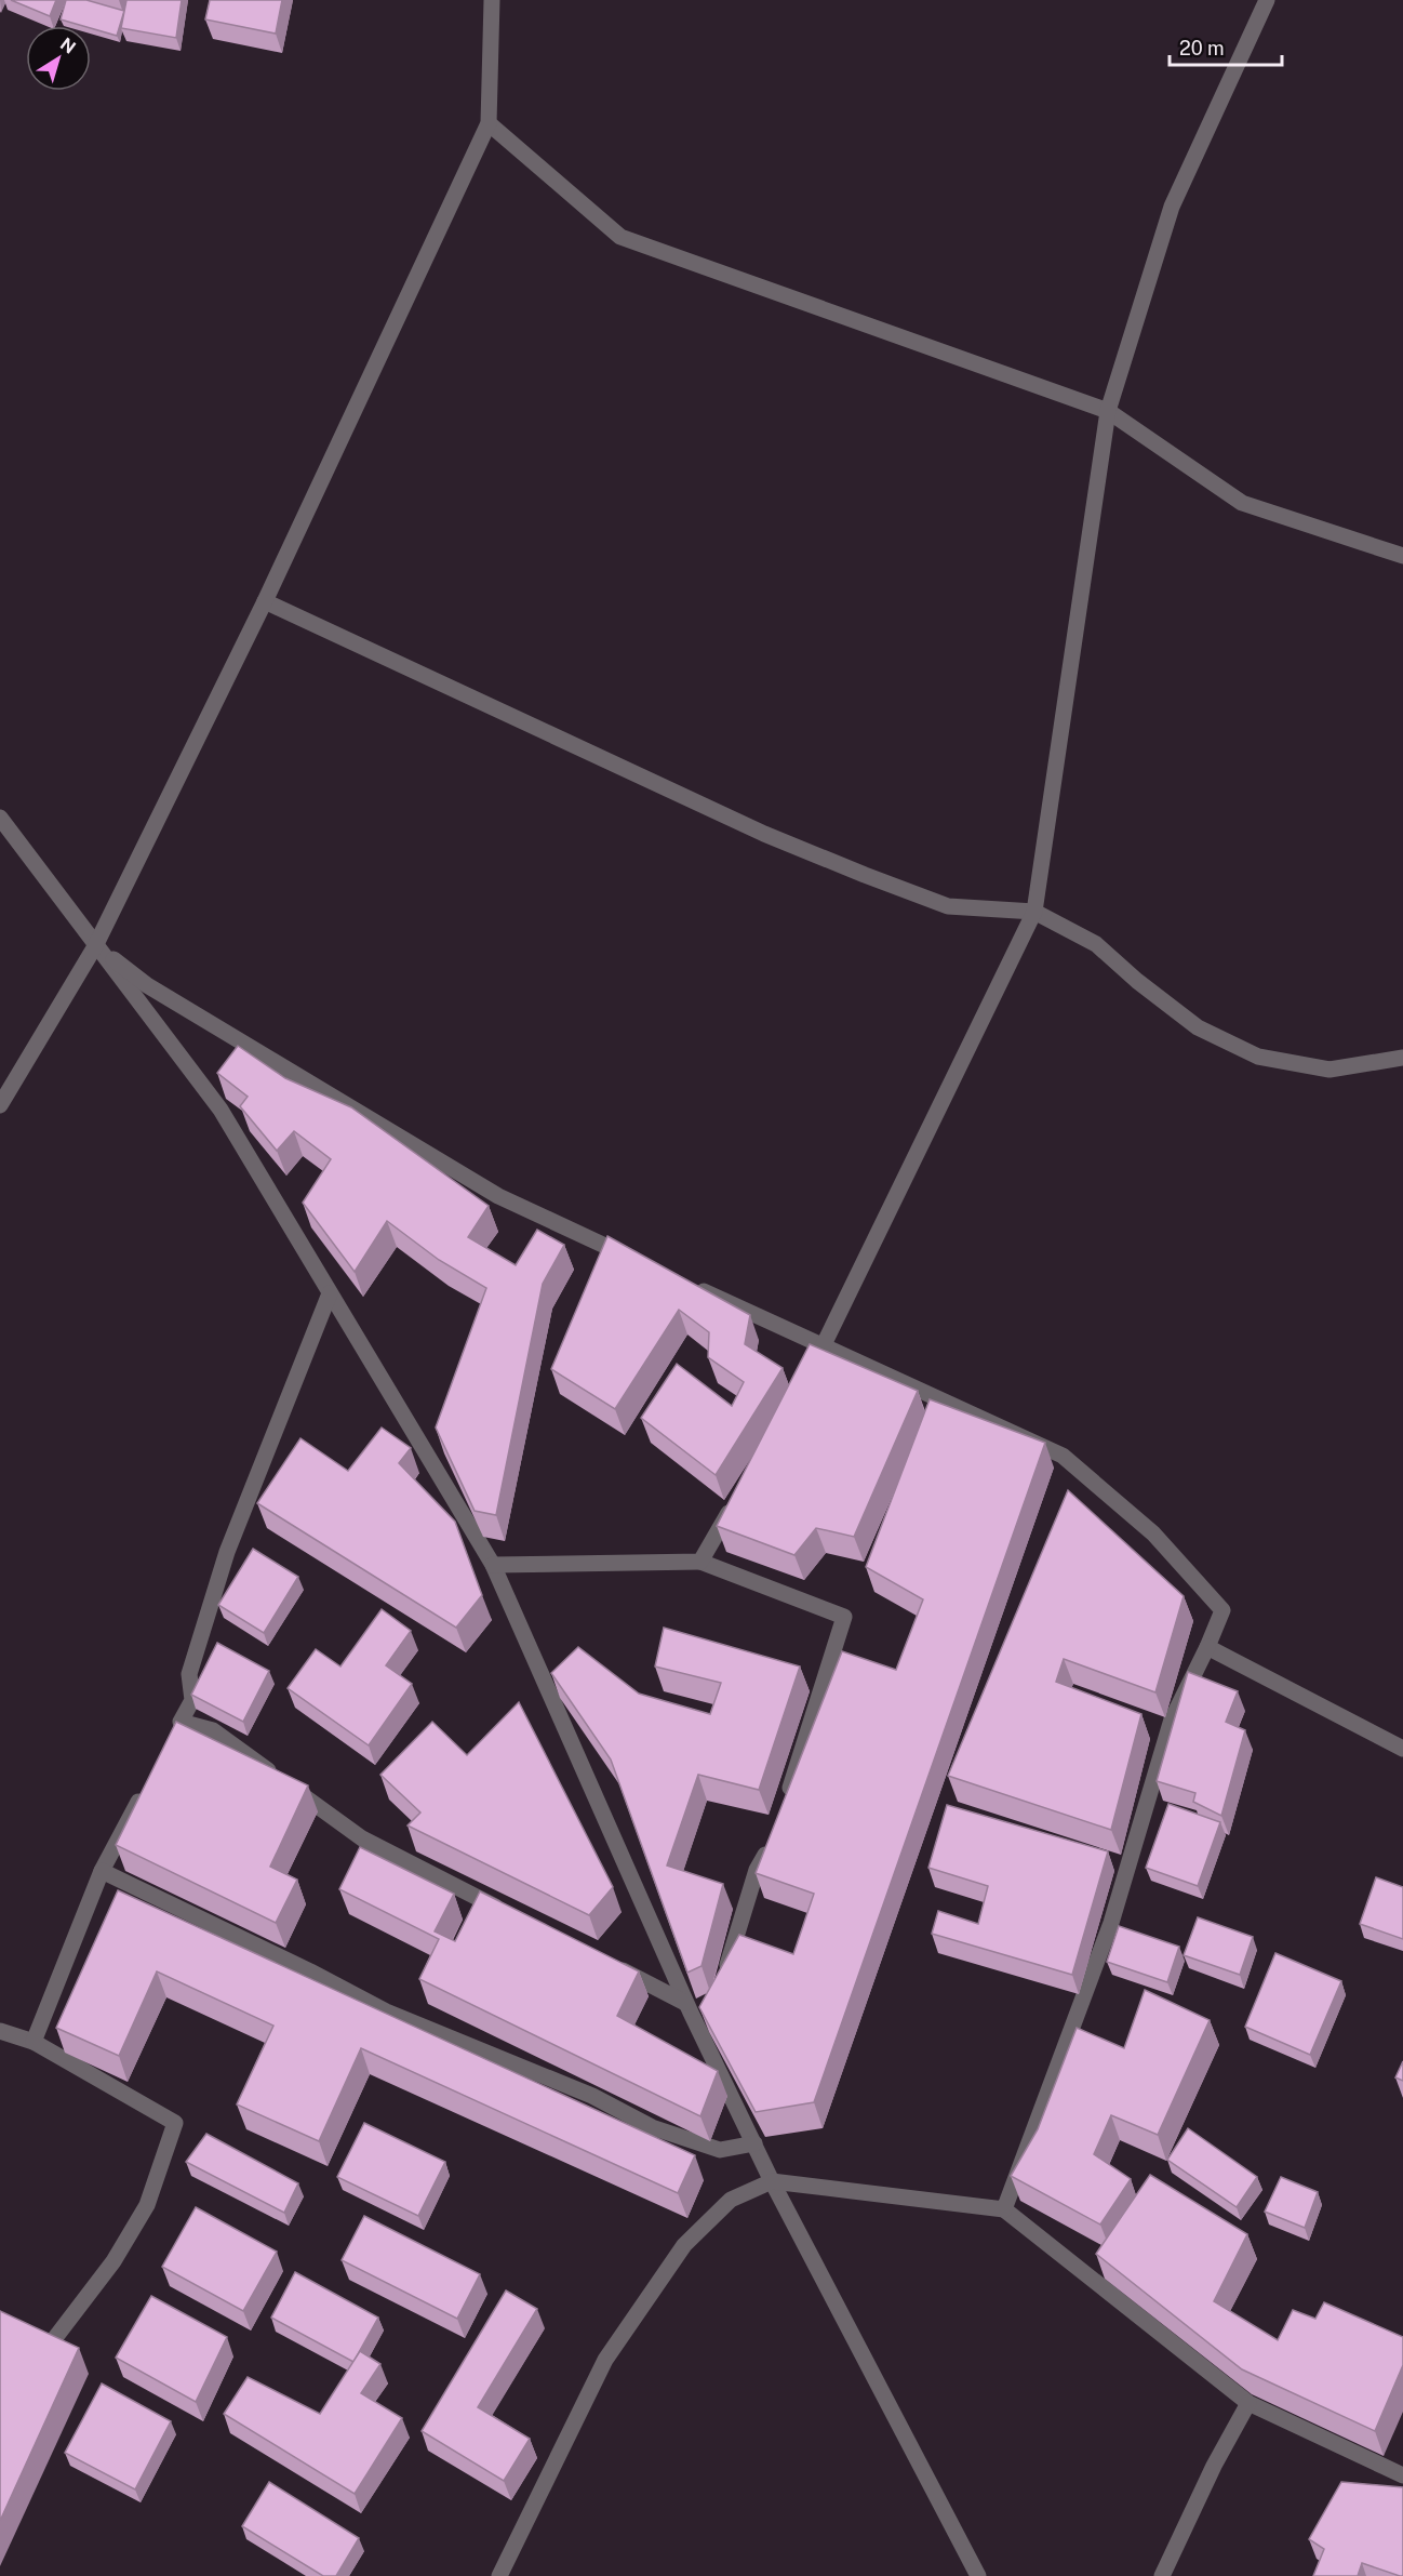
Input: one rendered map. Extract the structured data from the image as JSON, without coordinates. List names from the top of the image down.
{
  "scale_bar": "20 m",
  "north": "top right"
}
